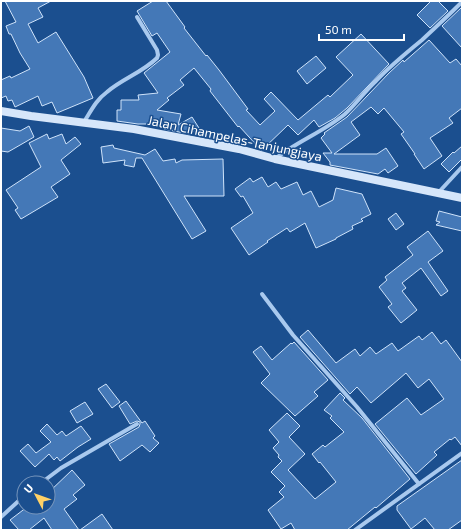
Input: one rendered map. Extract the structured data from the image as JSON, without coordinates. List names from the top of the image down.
{
  "streets": {
    "main road": ["Jalan Cihampelas-Tanjungjaya"]
  },
  "scale_bar": "50 m",
  "north": "top left"
}
